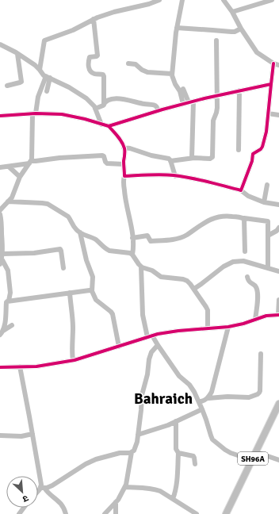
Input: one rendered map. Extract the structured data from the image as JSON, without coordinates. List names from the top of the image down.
{
  "streets": {
    "main road": ["SH96A"]
  },
  "districts": ["Bahraich"],
  "north": "bottom right"
}
